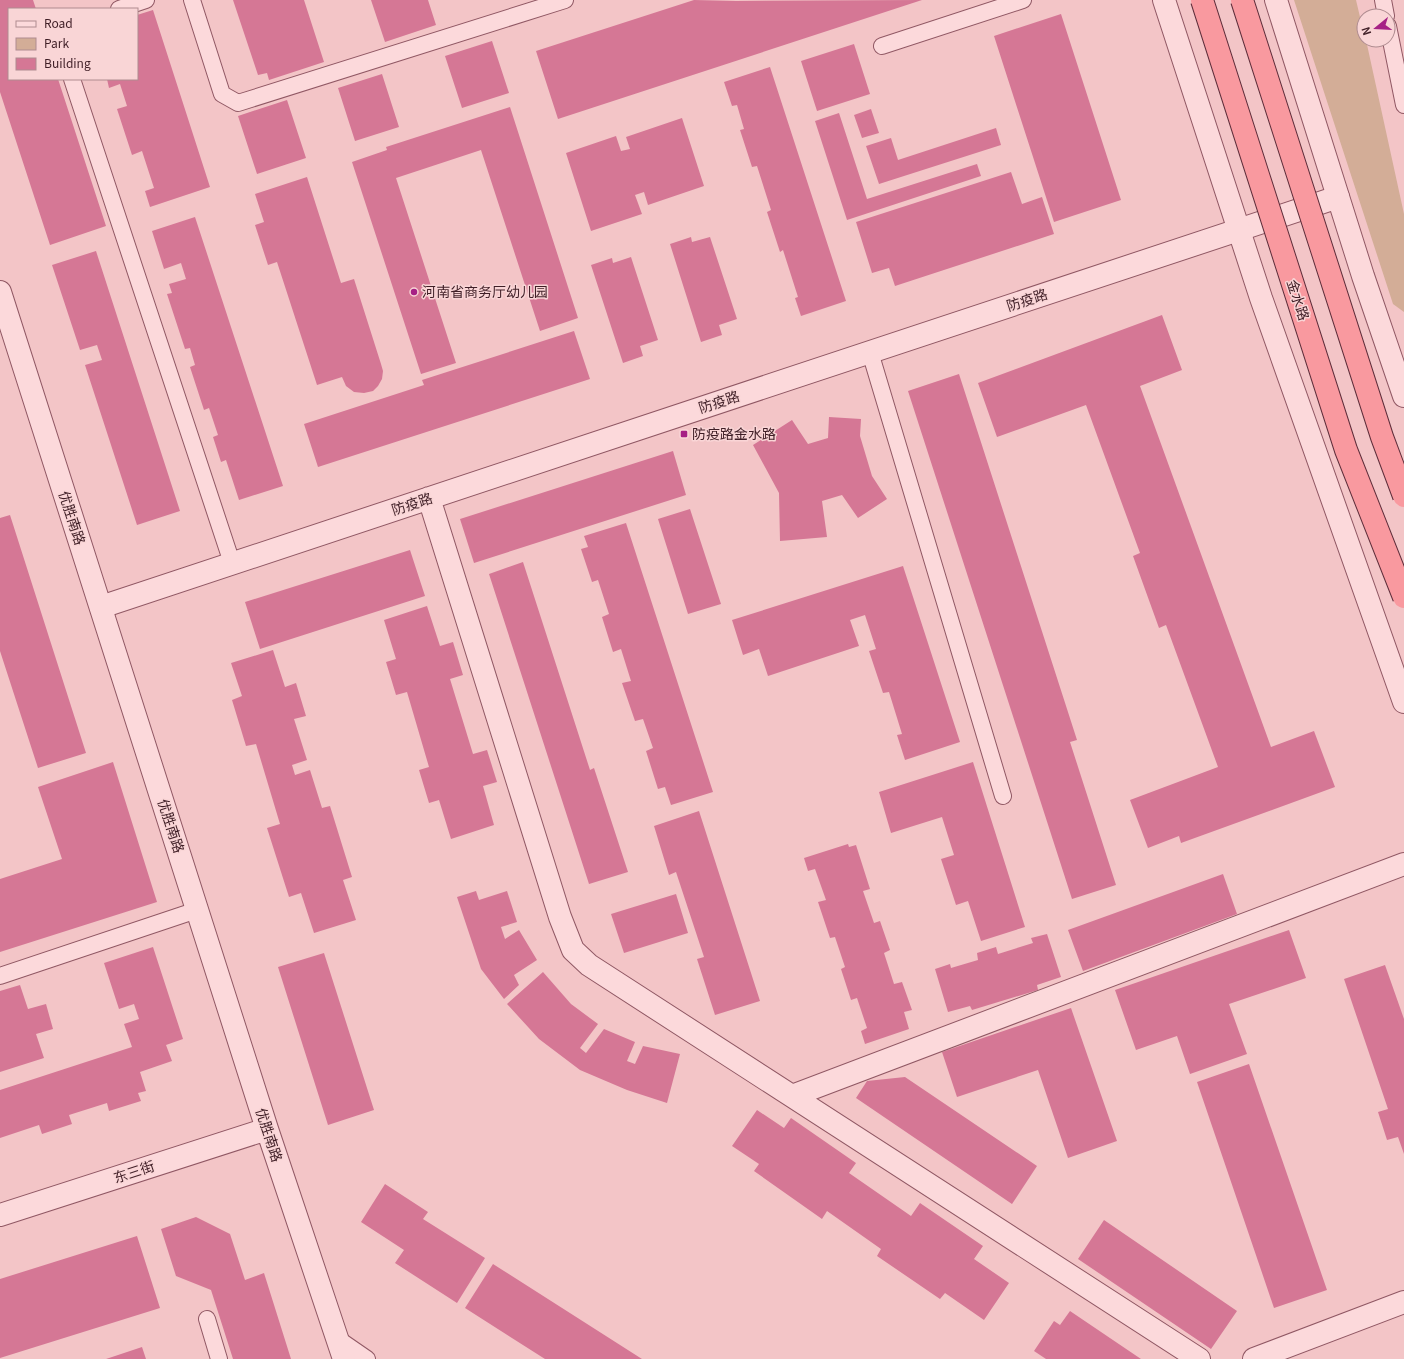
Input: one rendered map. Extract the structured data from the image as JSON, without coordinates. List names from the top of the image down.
{
  "streets": {
    "main road": ["金水路"],
    "street": ["防疫路", "优胜南路", "东三街"]
  },
  "crossings": [
    ["防疫路", "优胜南路"],
    ["优胜南路", "东三街"]
  ],
  "places": {
    "other": ["河南省商务厅幼儿园"],
    "transit": ["防疫路金水路"]
  },
  "legend": ["Road", "Park", "Building"],
  "north": "left"
}
